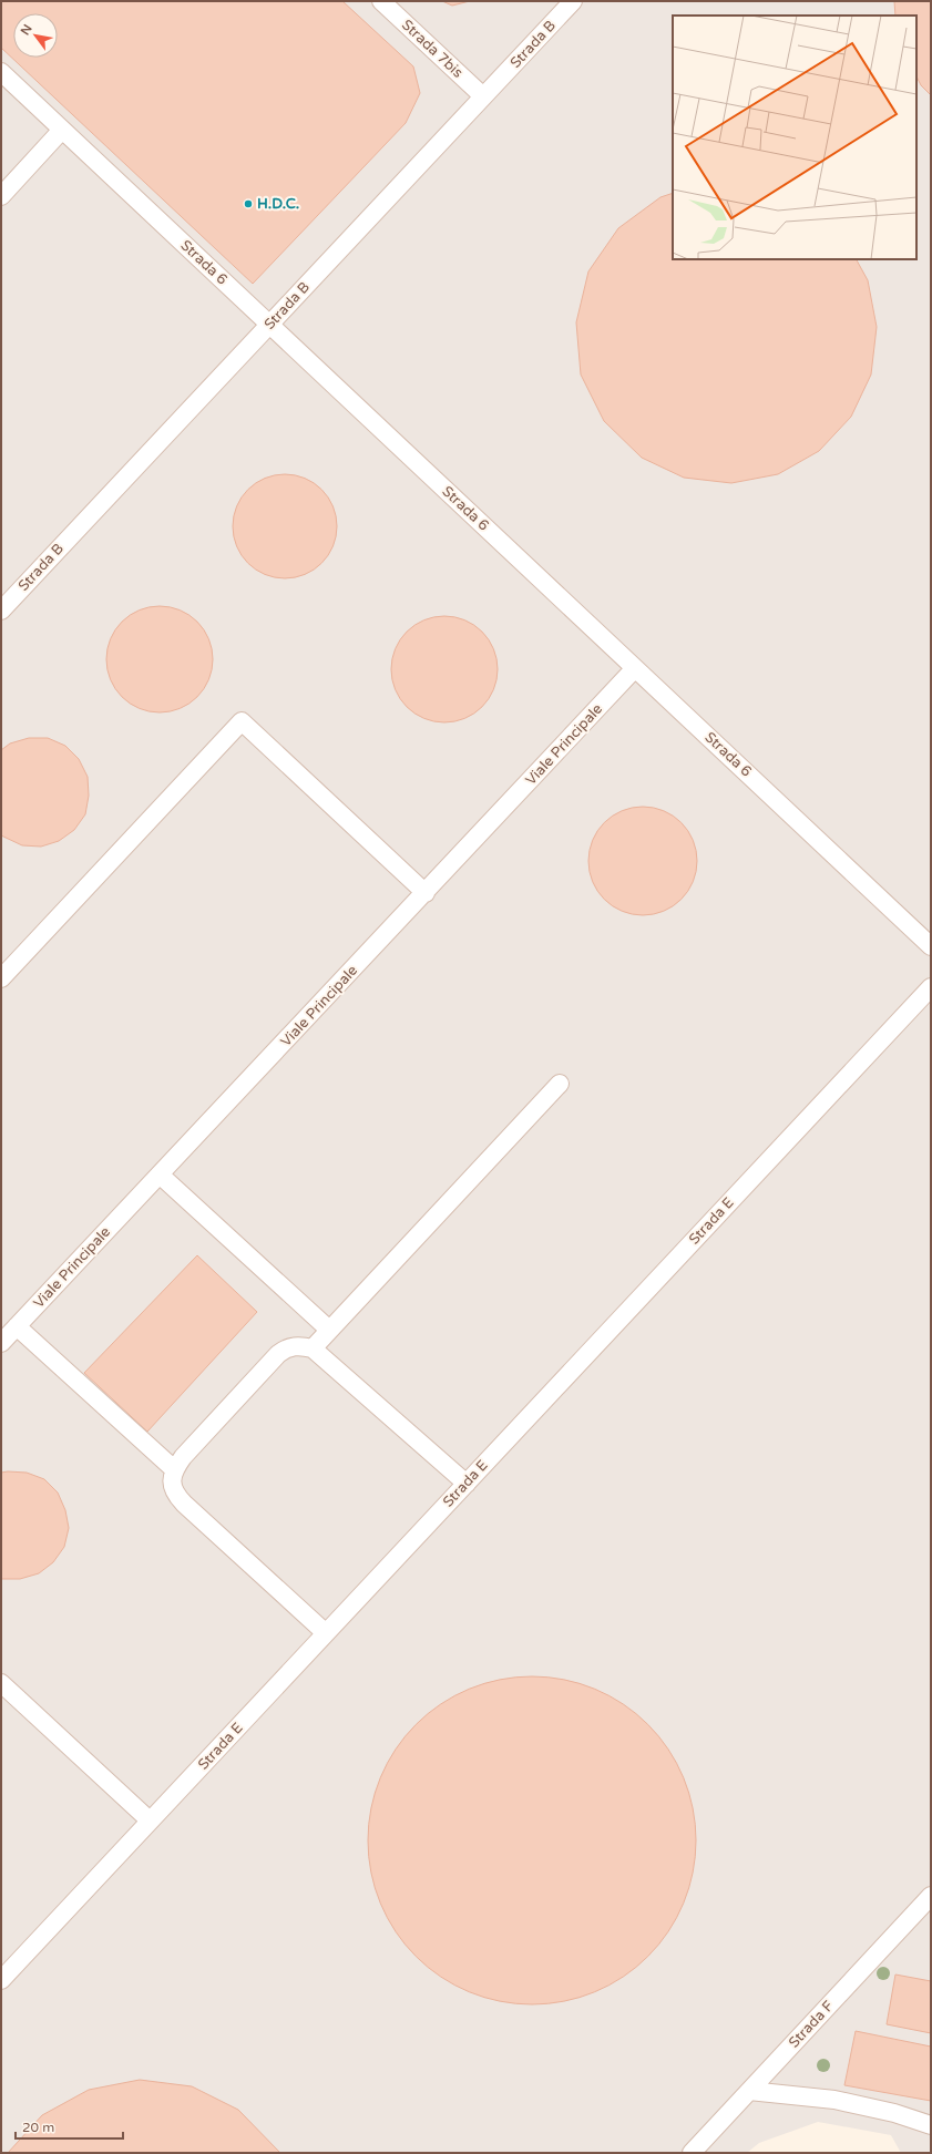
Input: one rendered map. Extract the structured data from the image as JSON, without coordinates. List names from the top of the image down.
{
  "streets": {
    "lane": [
      "Strada B",
      "Strada 7bis",
      "Strada 6",
      "Viale Principale",
      "Strada E",
      "Strada F"
    ]
  },
  "crossings": [
    ["Strada B", "Strada 7bis"],
    ["Strada B", "Strada 6"],
    ["Strada 6", "Viale Principale"]
  ],
  "places": ["H.D.C."],
  "scale_bar": "20 m",
  "north": "top left"
}
